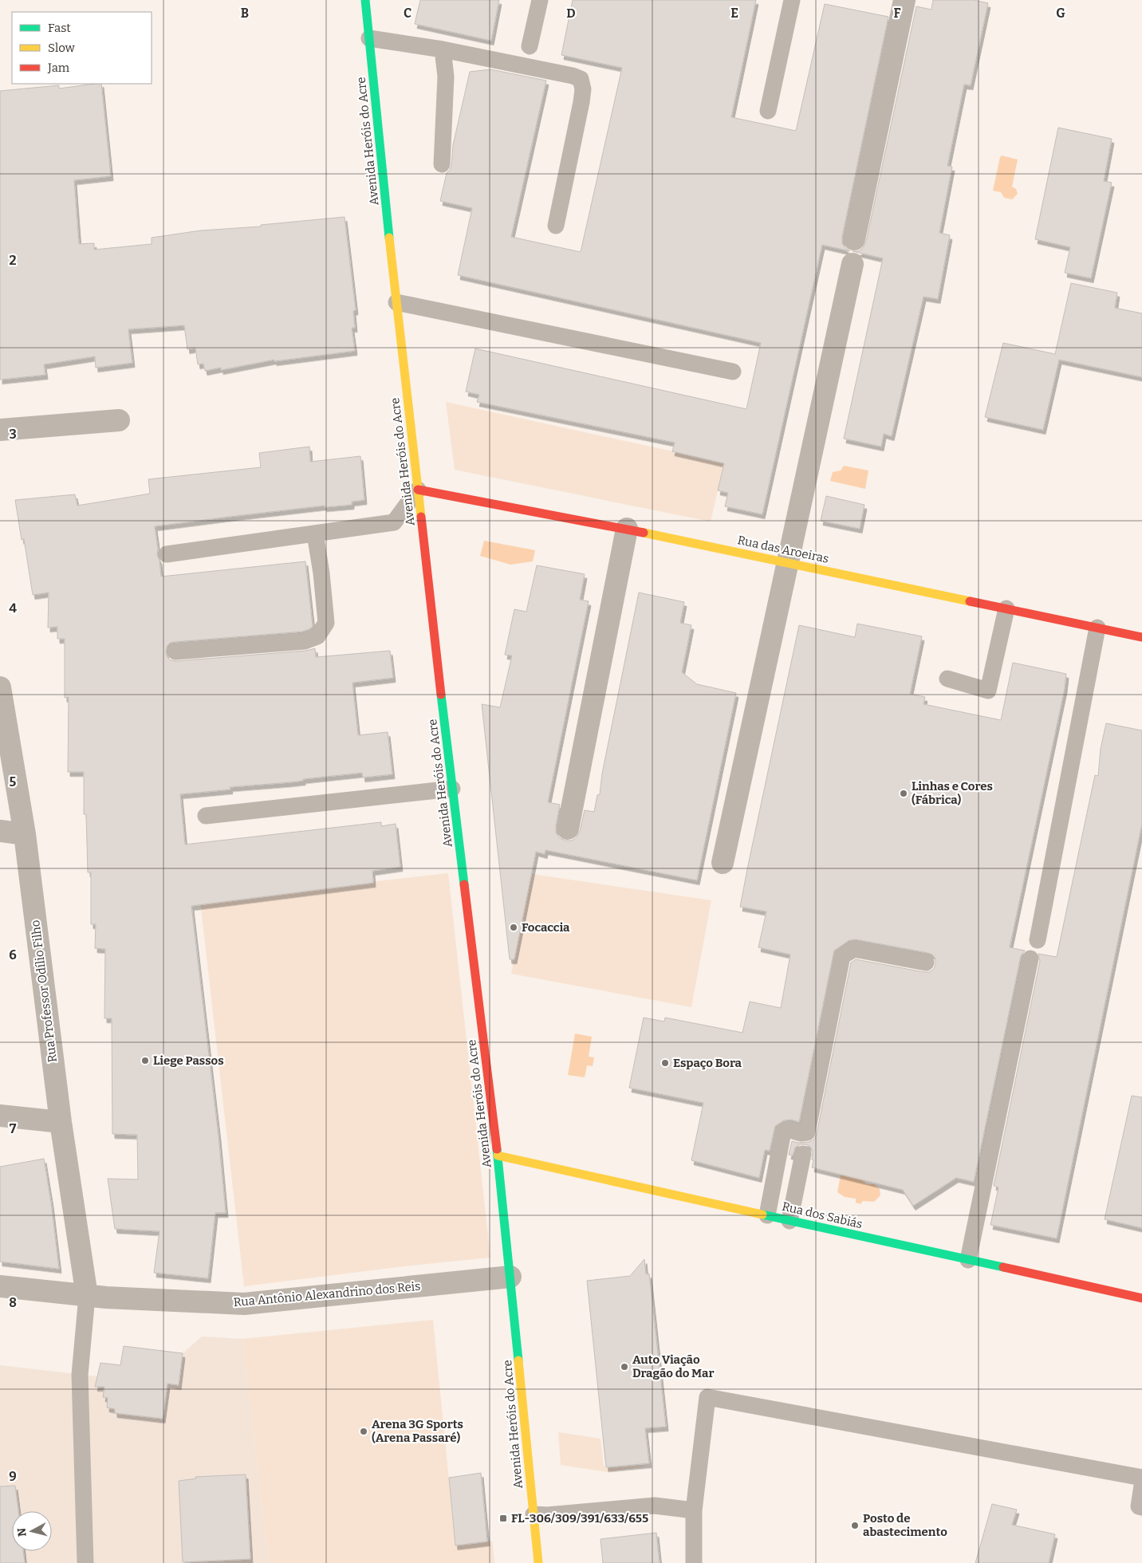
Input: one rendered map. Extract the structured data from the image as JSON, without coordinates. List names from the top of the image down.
{
  "streets": {
    "street": [
      "Avenida Heróis do Acre",
      "Rua das Aroeiras",
      "Rua Professor Odílio Filho",
      "Rua dos Sabiás",
      "Rua Antônio Alexandrino dos Reis"
    ]
  },
  "crossings": [
    ["Avenida Heróis do Acre", "Rua das Aroeiras"],
    ["Avenida Heróis do Acre", "Rua dos Sabiás"],
    ["Avenida Heróis do Acre", "Rua Antônio Alexandrino dos Reis"],
    ["Rua Professor Odílio Filho", "Rua Antônio Alexandrino dos Reis"]
  ],
  "places": {
    "other": [
      "Linhas e Cores (Fábrica)",
      "Focaccia",
      "Liege Passos",
      "Espaço Bora",
      "Auto Viação Dragão do Mar",
      "Arena 3G Sports (Arena Passaré)",
      "Posto de abastecimento"
    ],
    "transit": ["FL-306/309/391/633/655"]
  },
  "legend": ["Fast", "Slow", "Jam"],
  "north": "left",
  "grid": {
    "columns": [
      "B",
      "C",
      "D",
      "E",
      "F",
      "G"
    ],
    "rows": [
      "2",
      "3",
      "4",
      "5",
      "6",
      "7",
      "8",
      "9"
    ]
  }
}
